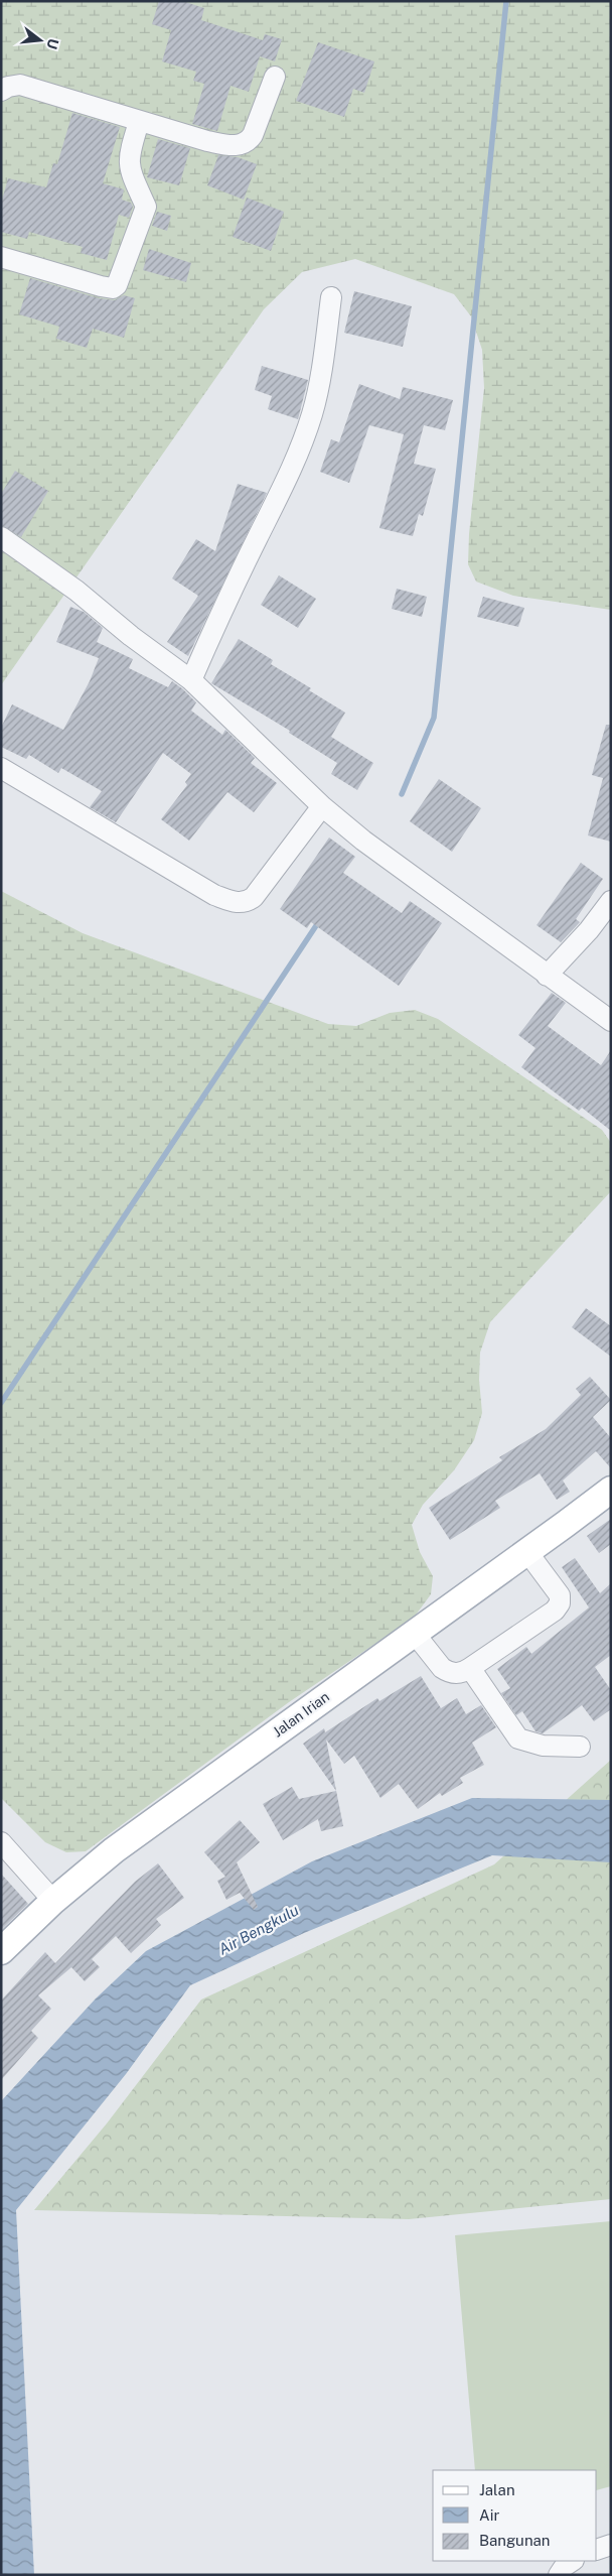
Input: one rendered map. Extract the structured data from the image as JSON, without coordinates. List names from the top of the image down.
{
  "streets": {
    "main road": ["Jalan Irian"]
  },
  "water": ["Air Bengkulu"],
  "legend": ["Jalan", "Air", "Bangunan"],
  "north": "right"
}
